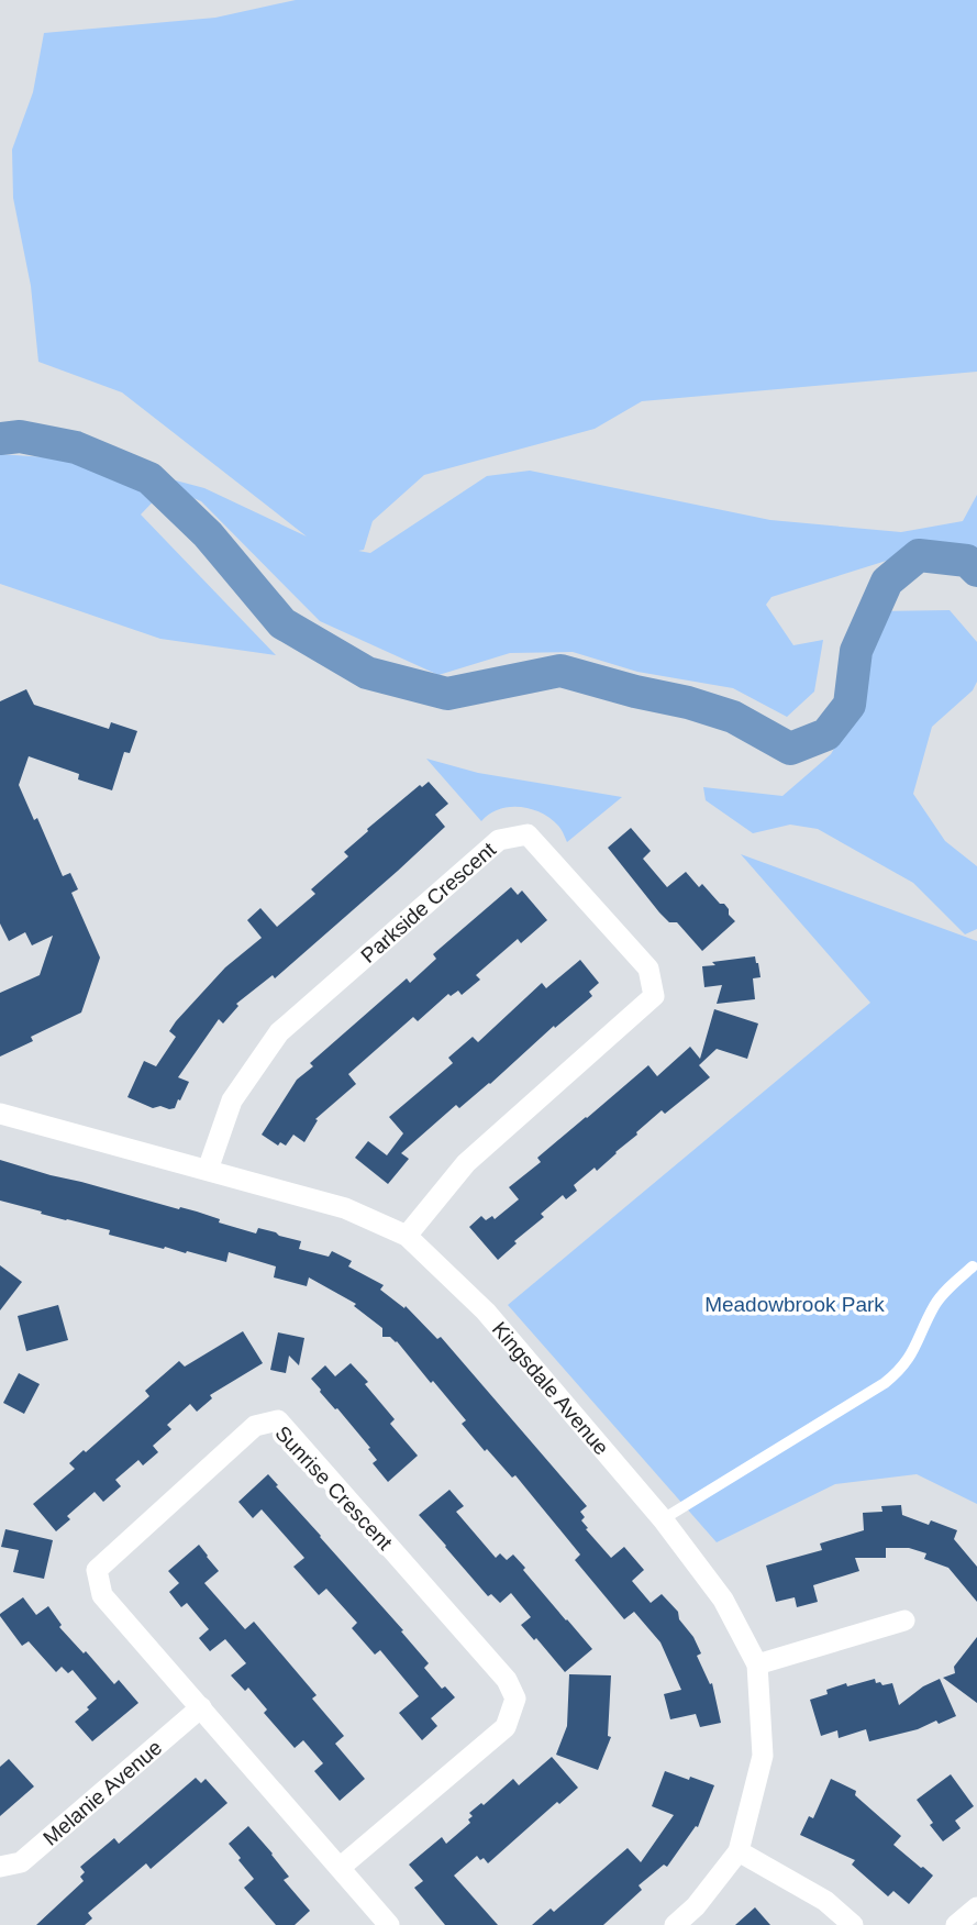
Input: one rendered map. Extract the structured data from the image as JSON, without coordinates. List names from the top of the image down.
{
  "streets": {
    "street": [
      "Parkside Crescent",
      "Kingsdale Avenue",
      "Sunrise Crescent",
      "Melanie Avenue"
    ]
  },
  "crossings": [
    ["Parkside Crescent", "Kingsdale Avenue"],
    ["Sunrise Crescent", "Melanie Avenue"]
  ],
  "parks": ["Meadowbrook Park"]
}
